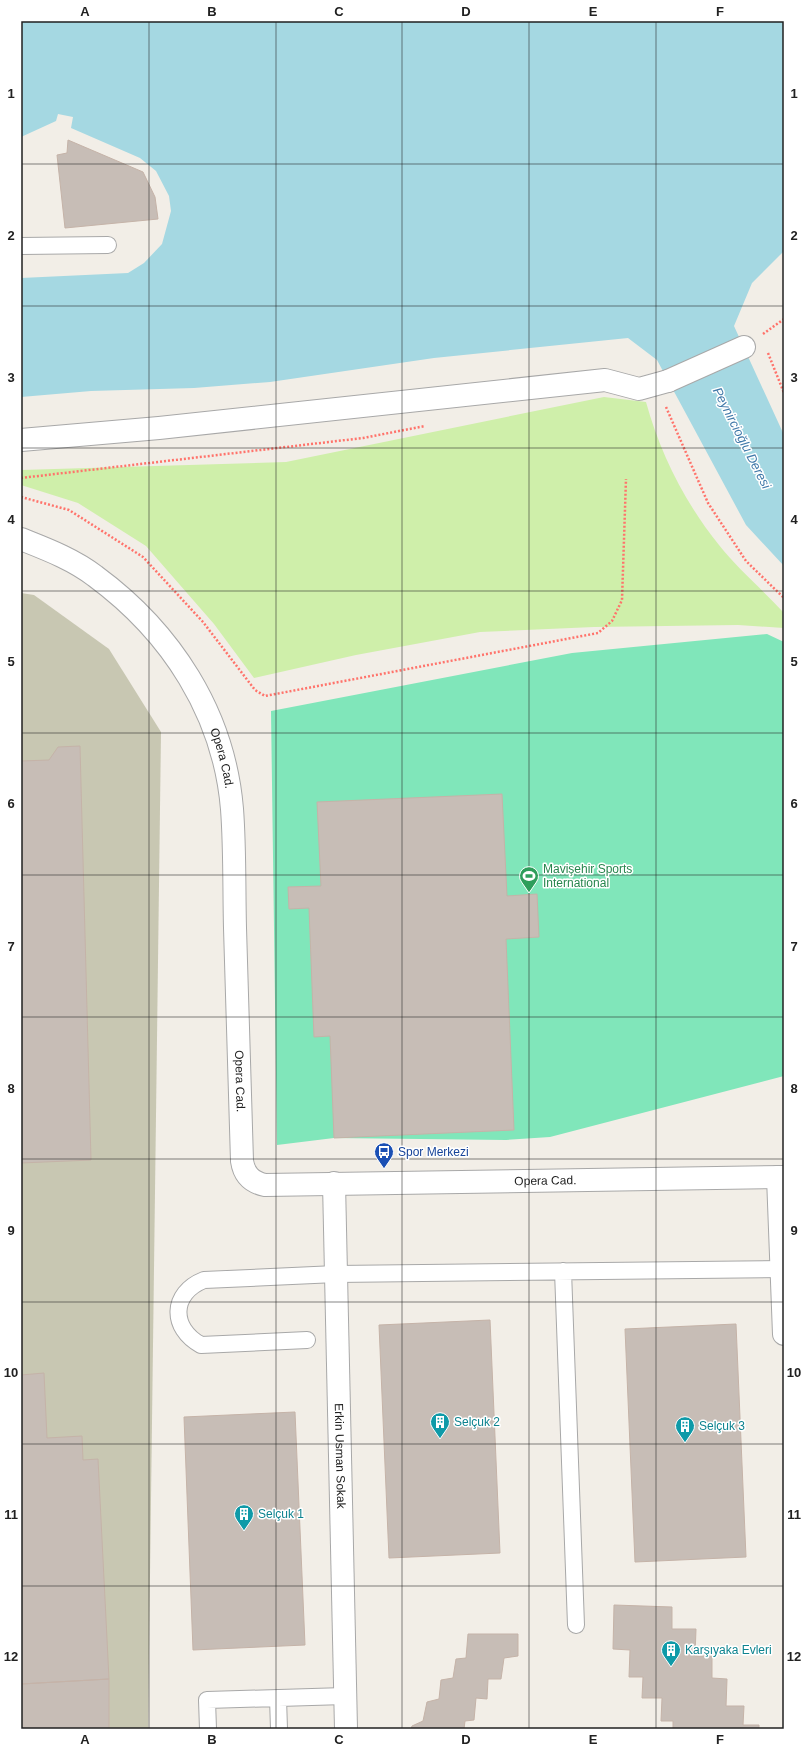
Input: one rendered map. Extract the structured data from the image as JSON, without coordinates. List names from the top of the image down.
{
  "streets": {
    "street": ["Opera Cad.", "Erkin Usman Sokak"]
  },
  "crossings": [
    ["Opera Cad.", "Erkin Usman Sokak"]
  ],
  "water": ["Peynircioğlu Deresi"],
  "places": {
    "sports": ["Mavişehir Sports International"],
    "bus stop": ["Spor Merkezi"],
    "building": [
      "Selçuk 2",
      "Selçuk 3",
      "Selçuk 1",
      "Karşıyaka Evleri"
    ]
  },
  "grid": {
    "columns": [
      "A",
      "B",
      "C",
      "D",
      "E",
      "F"
    ],
    "rows": [
      "1",
      "2",
      "3",
      "4",
      "5",
      "6",
      "7",
      "8",
      "9",
      "10",
      "11",
      "12"
    ]
  }
}
